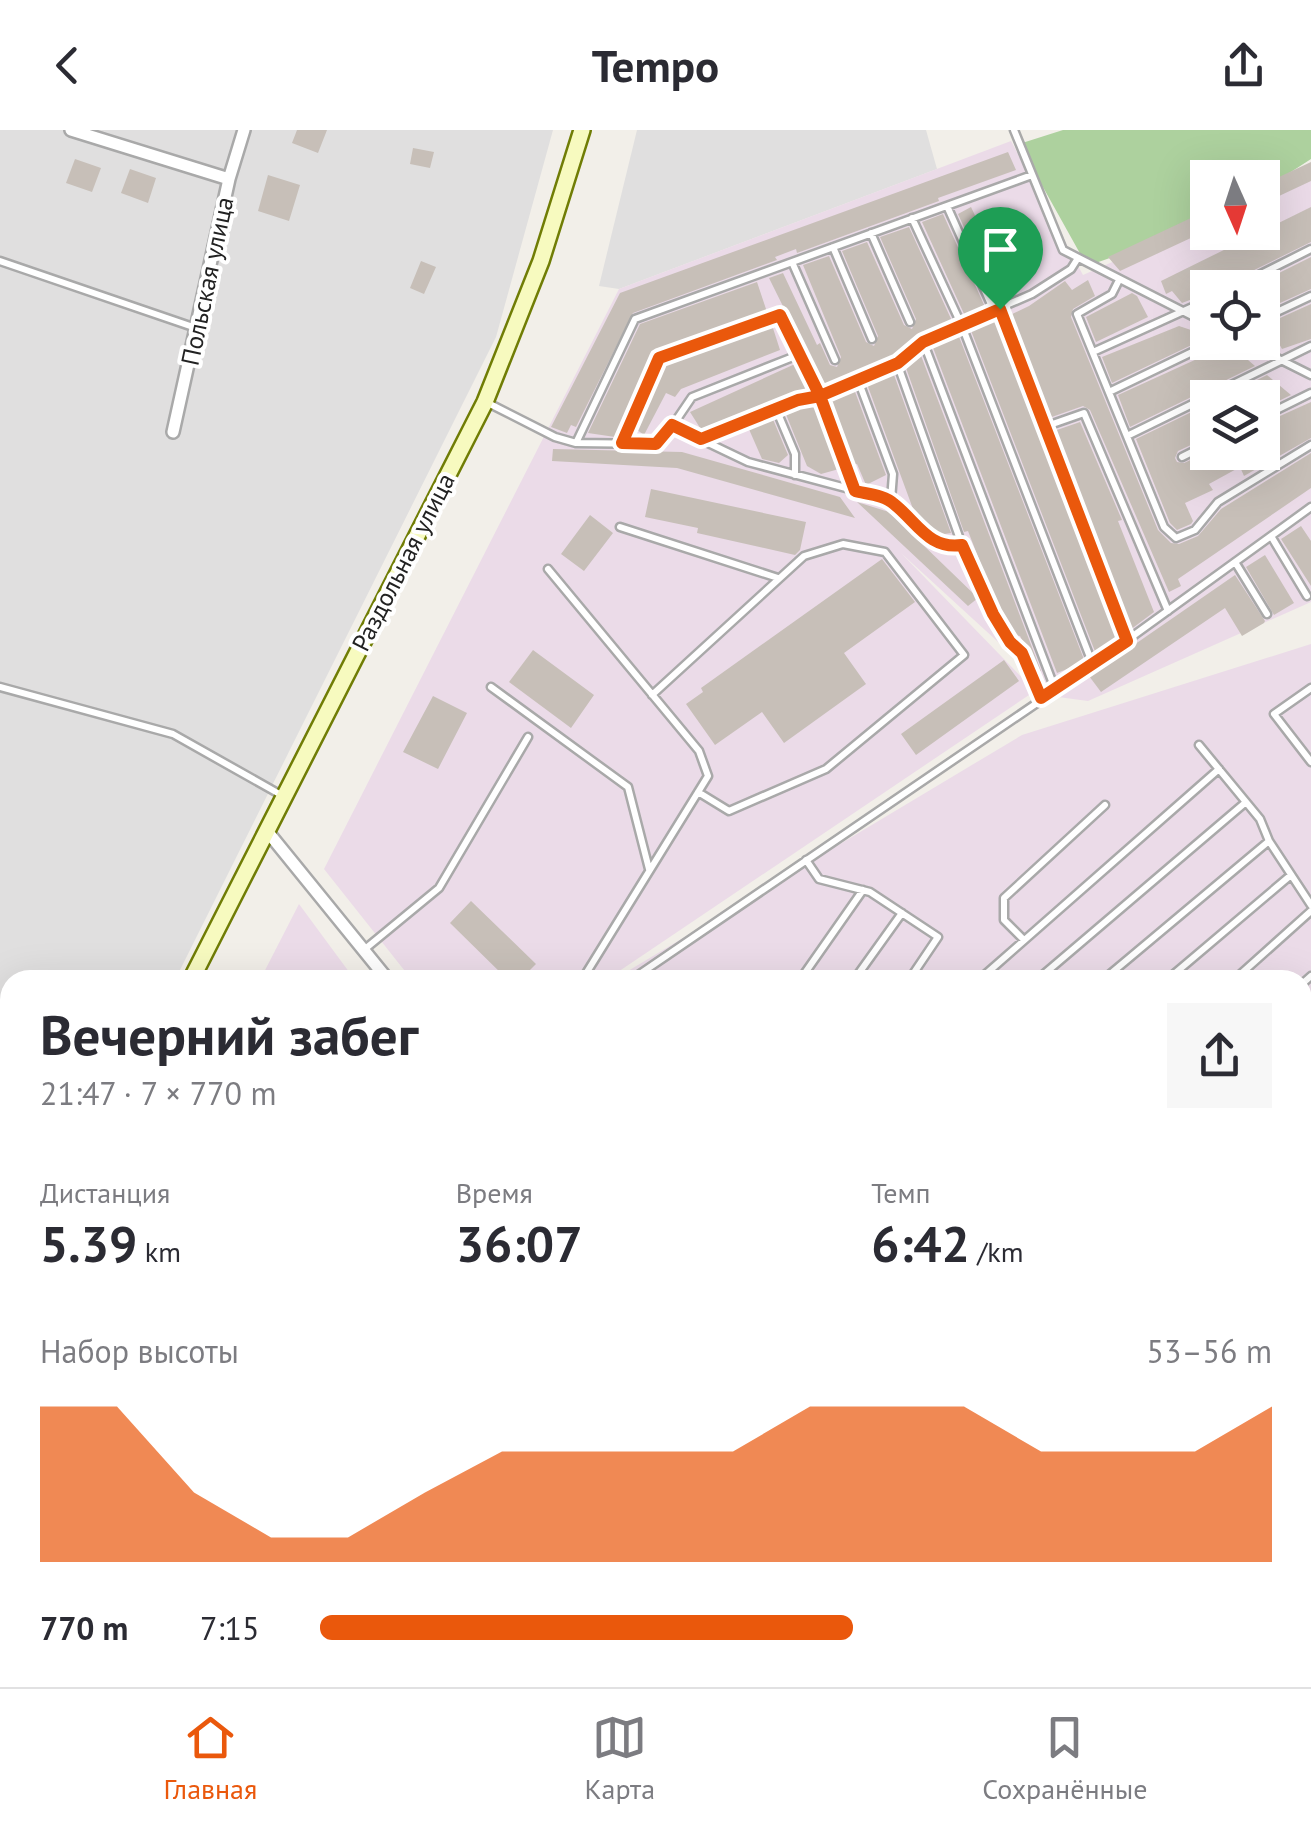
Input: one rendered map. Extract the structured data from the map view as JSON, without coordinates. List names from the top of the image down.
{
  "streets": {
    "main road": ["Раздольная улица"],
    "street": ["Польская улица"]
  },
  "north": "bottom",
  "page": {
    "header": "Tempo",
    "heading": ["Вечерний забег", "21:47 · 7 × 770 m"],
    "stats": [
      ["Дистанция", "5.39 km"],
      ["Время", "36:07"],
      ["Темп", "6:42 /km"]
    ],
    "chart": ["Набор высоты", "53–56 m"],
    "list": [
      {
        "name": "770 m",
        "note": "7:15"
      }
    ],
    "tabs": ["Главная", "Карта", "Сохранённые"]
  }
}
